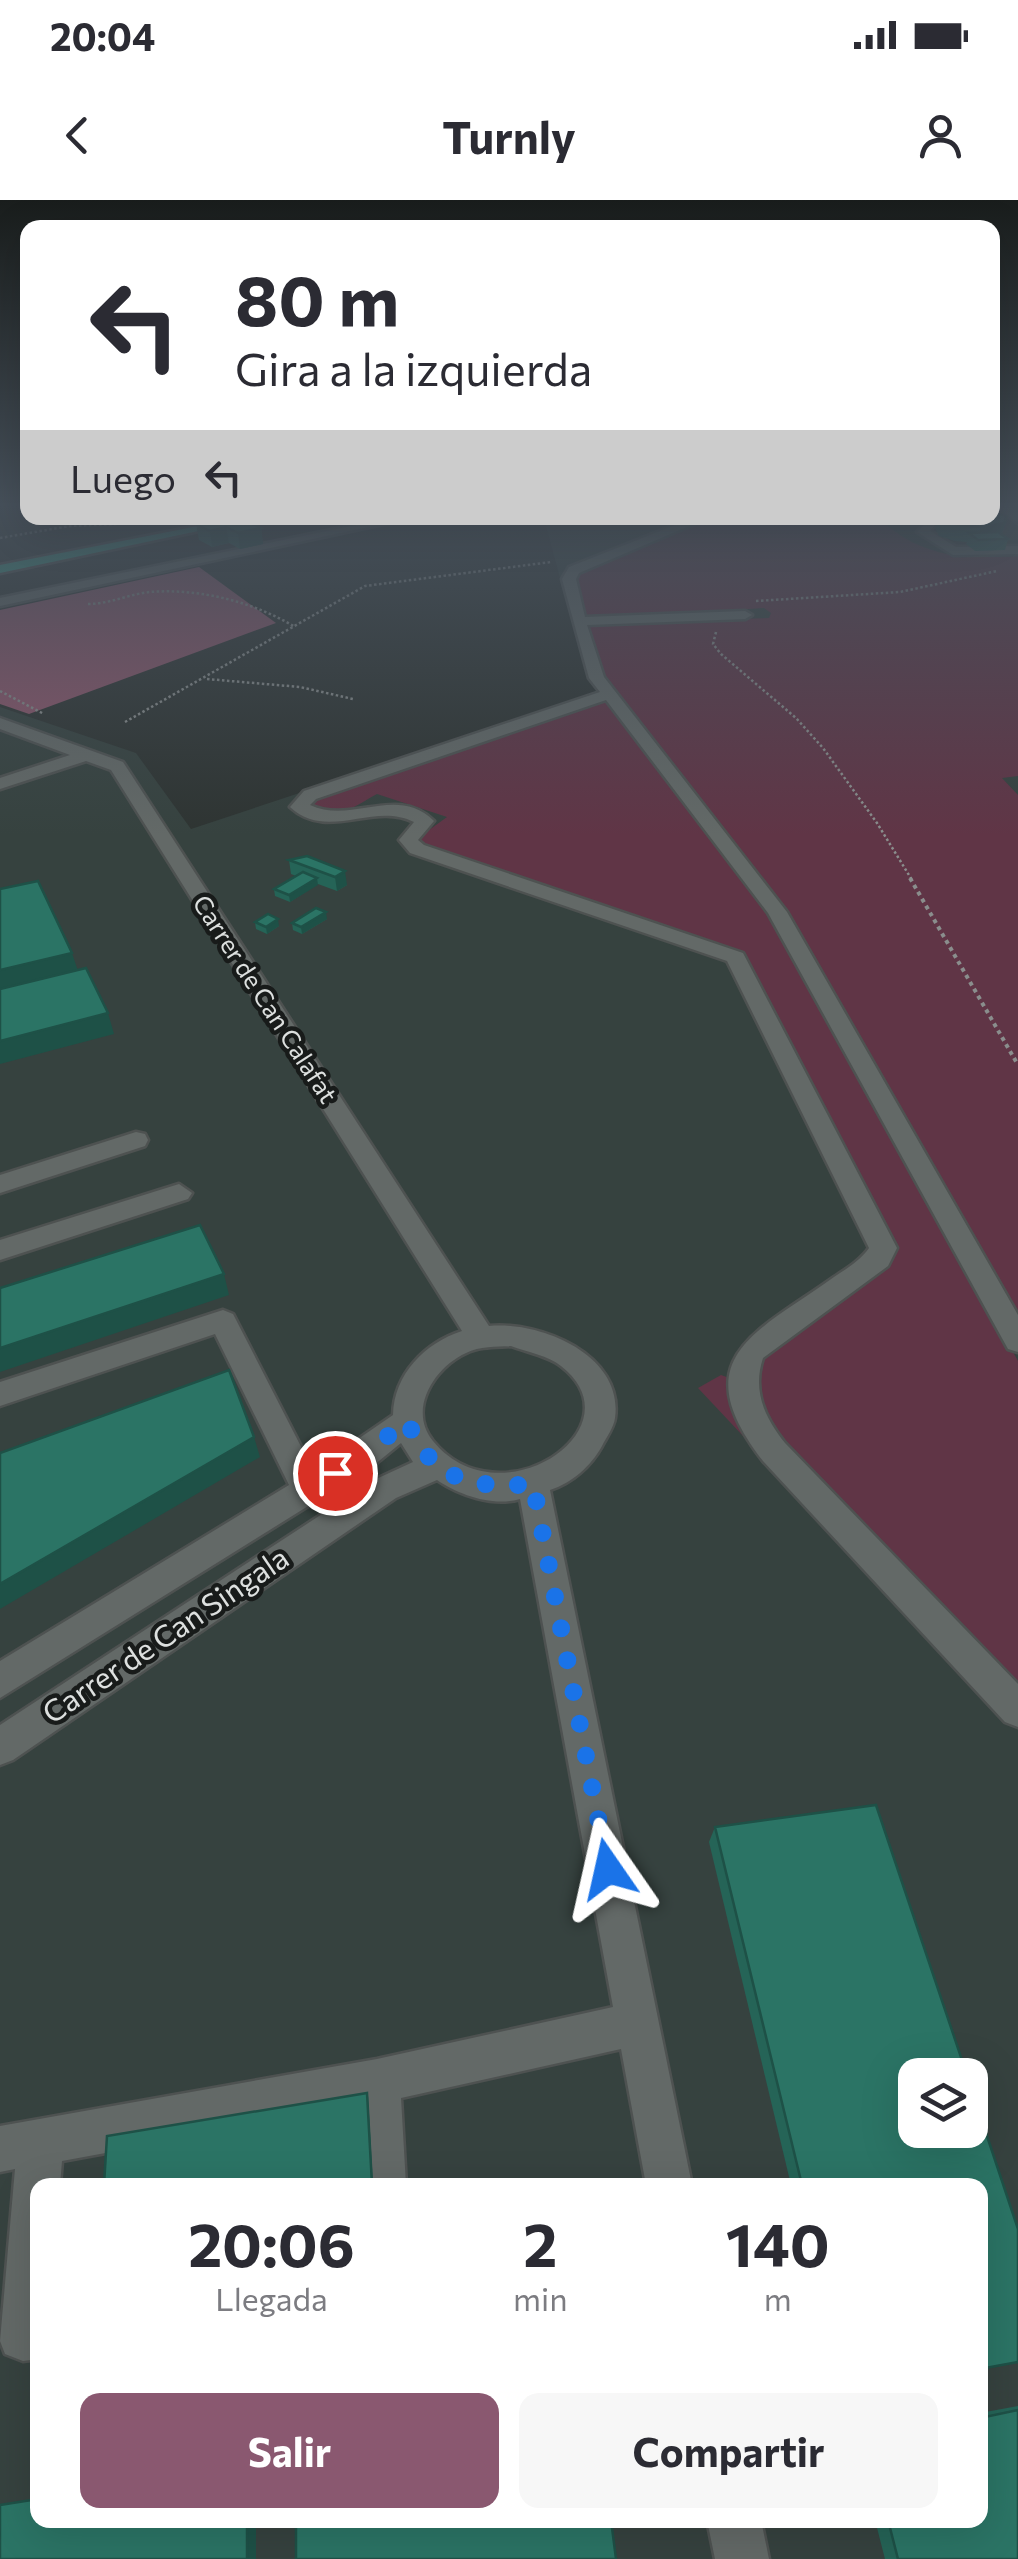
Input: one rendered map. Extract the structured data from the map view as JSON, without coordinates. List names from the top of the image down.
{
  "streets": {
    "street": ["Carrer de Can Calafat", "Carrer de Can Singala"]
  },
  "crossings": [
    ["Carrer de Can Calafat", "Carrer de Can Singala"]
  ],
  "page": {
    "status": "20:04",
    "header": "Turnly",
    "turn": ["80 m", "Gira a la izquierda"],
    "then": "Luego",
    "eta": [
      "20:06",
      "Llegada",
      "2",
      "min",
      "140",
      "m"
    ],
    "buttons": ["Salir", "Compartir"]
  }
}
